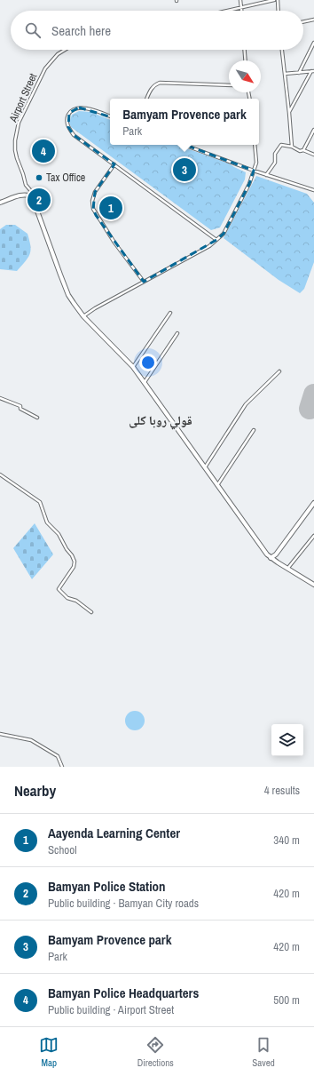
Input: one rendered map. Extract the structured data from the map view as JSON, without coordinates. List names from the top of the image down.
{
  "streets": {
    "street": ["Airport Street"]
  },
  "districts": ["قولي روبا کلی"],
  "places": ["Tax Office"],
  "north": "bottom right",
  "page": {
    "search": "Search here",
    "popup": ["Bamyam Provence park", "Park"],
    "pins": [
      "4",
      "3",
      "2",
      "1"
    ],
    "heading": ["Nearby", "4 results"],
    "list": [
      {
        "mark": "1",
        "name": "Aayenda Learning Center",
        "note": "School",
        "value": "340 m"
      },
      {
        "mark": "2",
        "name": "Bamyan Police Station",
        "note": "Public building · Bamyan City roads",
        "value": "420 m"
      },
      {
        "mark": "3",
        "name": "Bamyam Provence park",
        "note": "Park",
        "value": "420 m"
      },
      {
        "mark": "4",
        "name": "Bamyan Police Headquarters",
        "note": "Public building · Airport Street",
        "value": "500 m"
      }
    ],
    "nav": ["Map", "Directions", "Saved"]
  }
}
